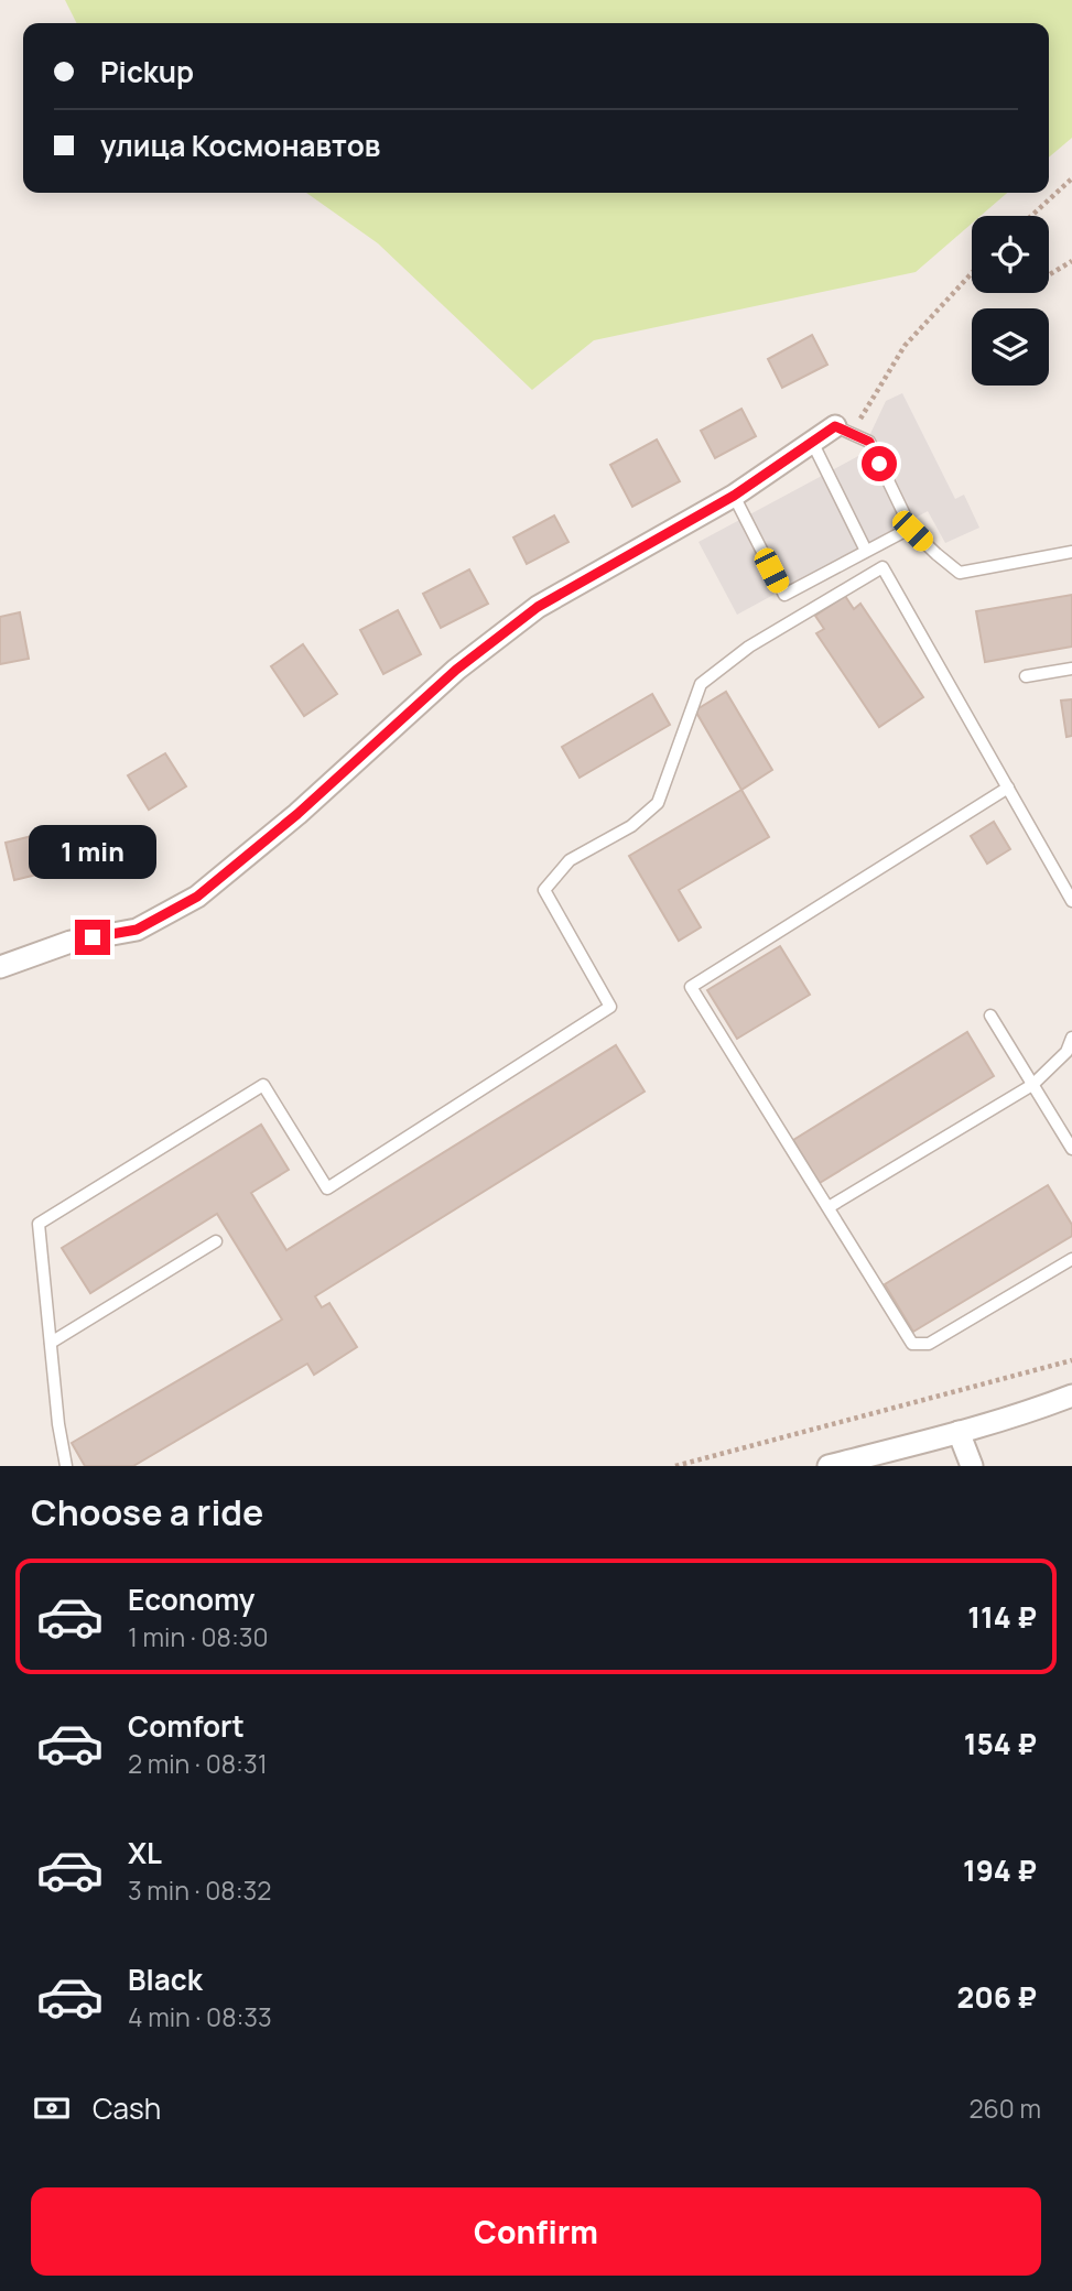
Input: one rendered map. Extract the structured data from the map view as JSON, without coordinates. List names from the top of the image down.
{
  "page": {
    "banner": ["Pickup", "улица Космонавтов"],
    "bubble": "1 min",
    "heading": "Choose a ride",
    "list": [
      {
        "name": "Economy",
        "note": "1 min · 08:30",
        "value": "114 ₽"
      },
      {
        "name": "Comfort",
        "note": "2 min · 08:31",
        "value": "154 ₽"
      },
      {
        "name": "XL",
        "note": "3 min · 08:32",
        "value": "194 ₽"
      },
      {
        "name": "Black",
        "note": "4 min · 08:33",
        "value": "206 ₽"
      }
    ],
    "pay": ["Cash", "260 m"],
    "buttons": "Confirm"
  }
}
